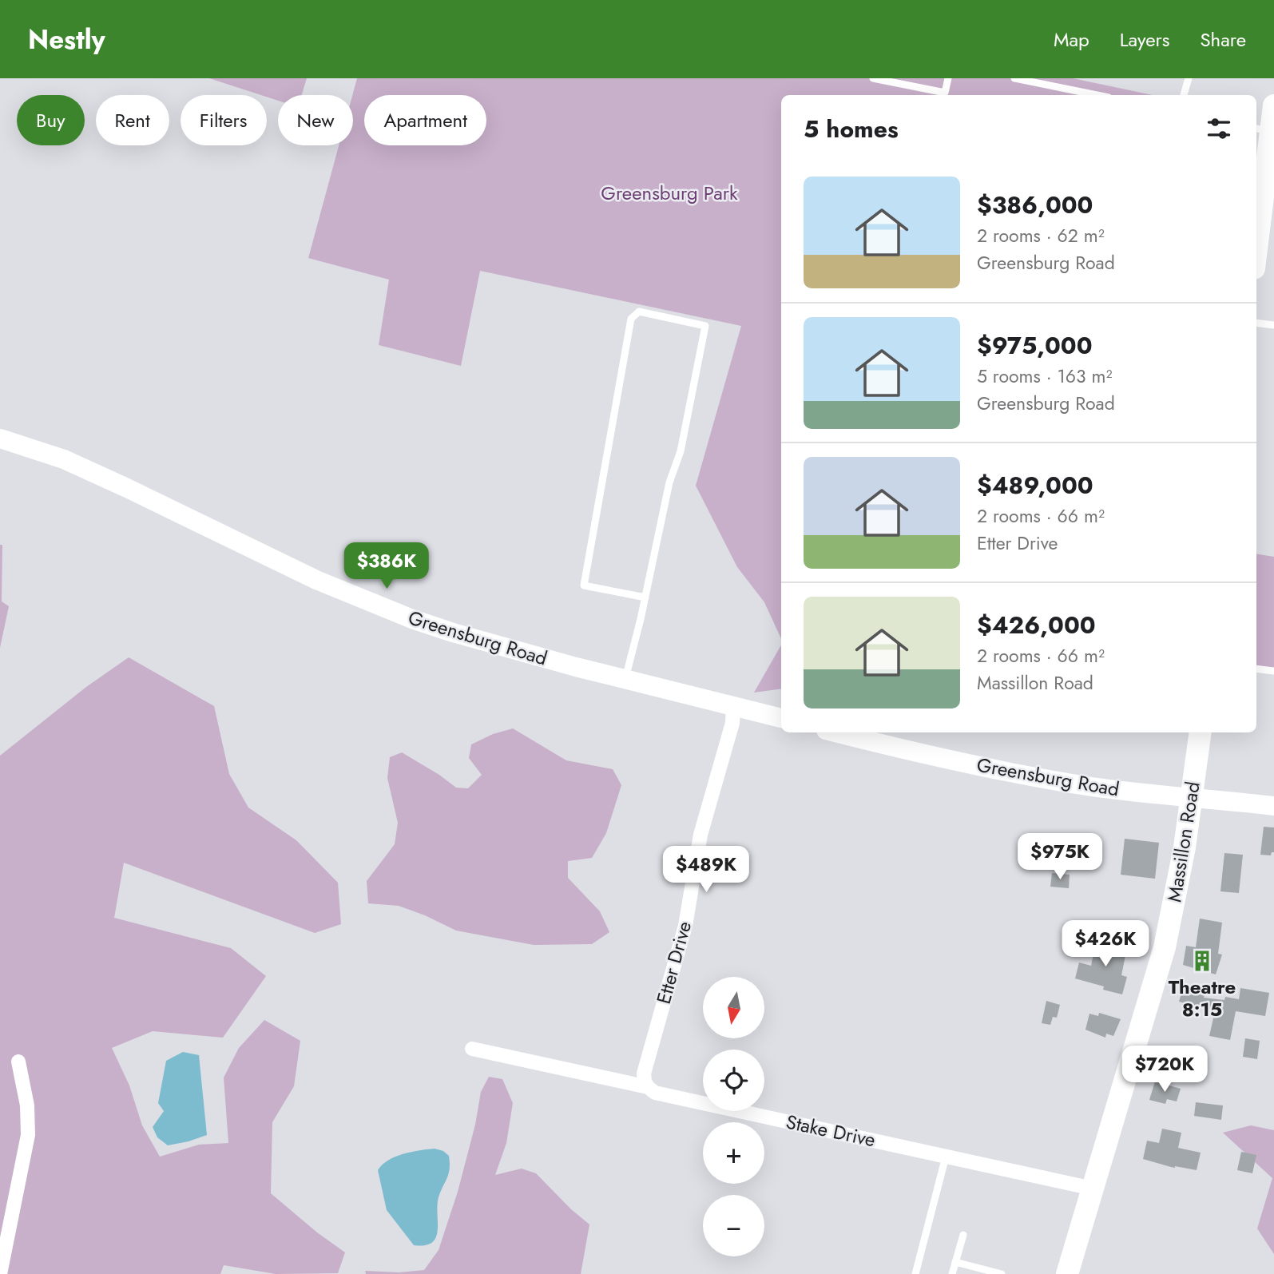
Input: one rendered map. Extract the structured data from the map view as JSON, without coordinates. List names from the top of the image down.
{
  "streets": {
    "main road": ["Greensburg Road", "Massillon Road"],
    "street": ["Etter Drive", "Stake Drive"]
  },
  "crossings": [
    ["Greensburg Road", "Massillon Road"],
    ["Greensburg Road", "Etter Drive"],
    ["Massillon Road", "Stake Drive"],
    ["Etter Drive", "Stake Drive"]
  ],
  "parks": ["Greensburg Park"],
  "places": {
    "building": ["Theatre 8:15"]
  },
  "north": "bottom",
  "page": {
    "header": "Nestly",
    "nav": ["Map", "Layers", "Share"],
    "chip": [
      "Buy",
      "Rent",
      "Filters",
      "New",
      "Apartment"
    ],
    "heading": "5 homes",
    "list": [
      {
        "name": "$386,000",
        "note": "2 rooms · 62 m² · Greensburg Road"
      },
      {
        "name": "$975,000",
        "note": "5 rooms · 163 m² · Greensburg Road"
      },
      {
        "name": "$489,000",
        "note": "2 rooms · 66 m² · Etter Drive"
      },
      {
        "name": "$426,000",
        "note": "2 rooms · 66 m² · Massillon Road"
      }
    ],
    "price": [
      "$386K",
      "$975K",
      "$489K",
      "$426K",
      "$720K"
    ],
    "map_buttons": ["+", "−"]
  }
}
